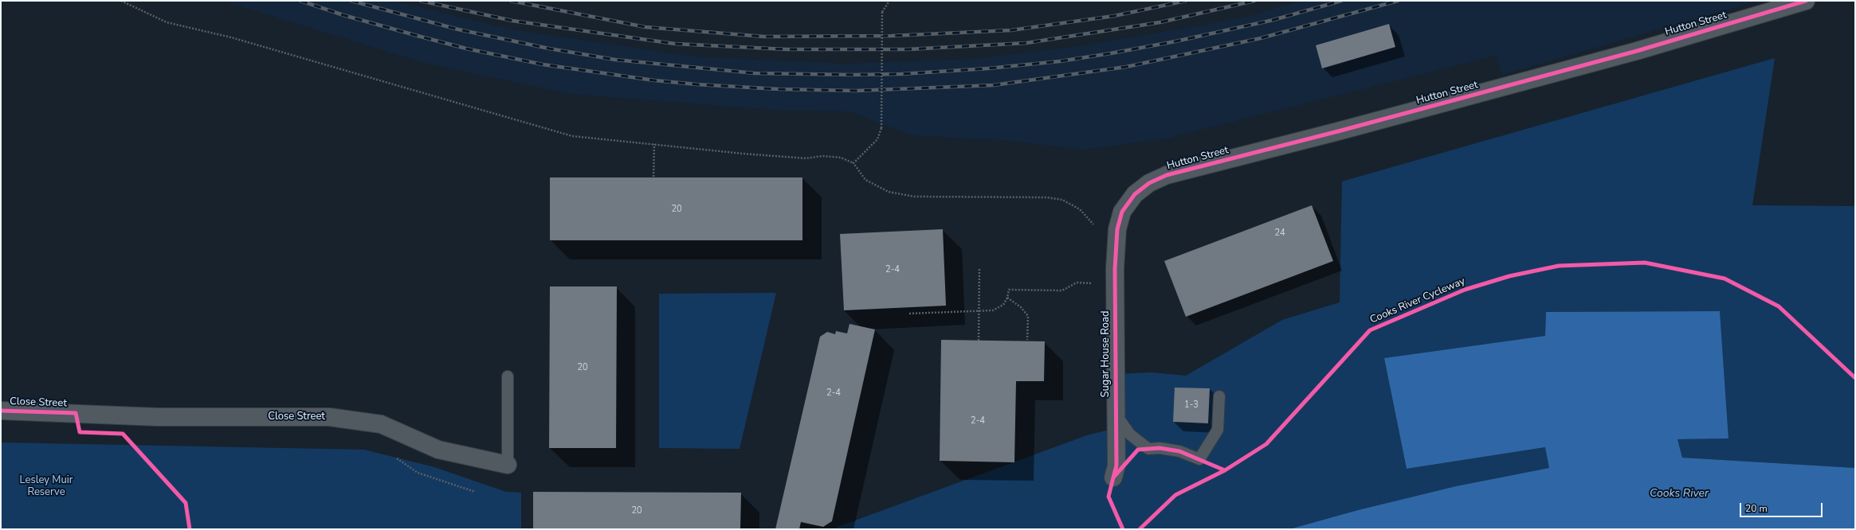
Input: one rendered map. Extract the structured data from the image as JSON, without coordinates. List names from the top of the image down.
{
  "streets": {
    "street": ["Hutton Street", "Sugar House Road", "Close Street"],
    "cycle path": ["Cooks River Cycleway"]
  },
  "crossings": [
    ["Hutton Street", "Sugar House Road"]
  ],
  "water": ["Cooks River"],
  "parks": ["Lesley Muir Reserve"],
  "house_numbers": [
    "20",
    "24",
    "2-4",
    "20",
    "2-4",
    "1-3",
    "2-4",
    "20"
  ],
  "scale_bar": "20 m"
}
